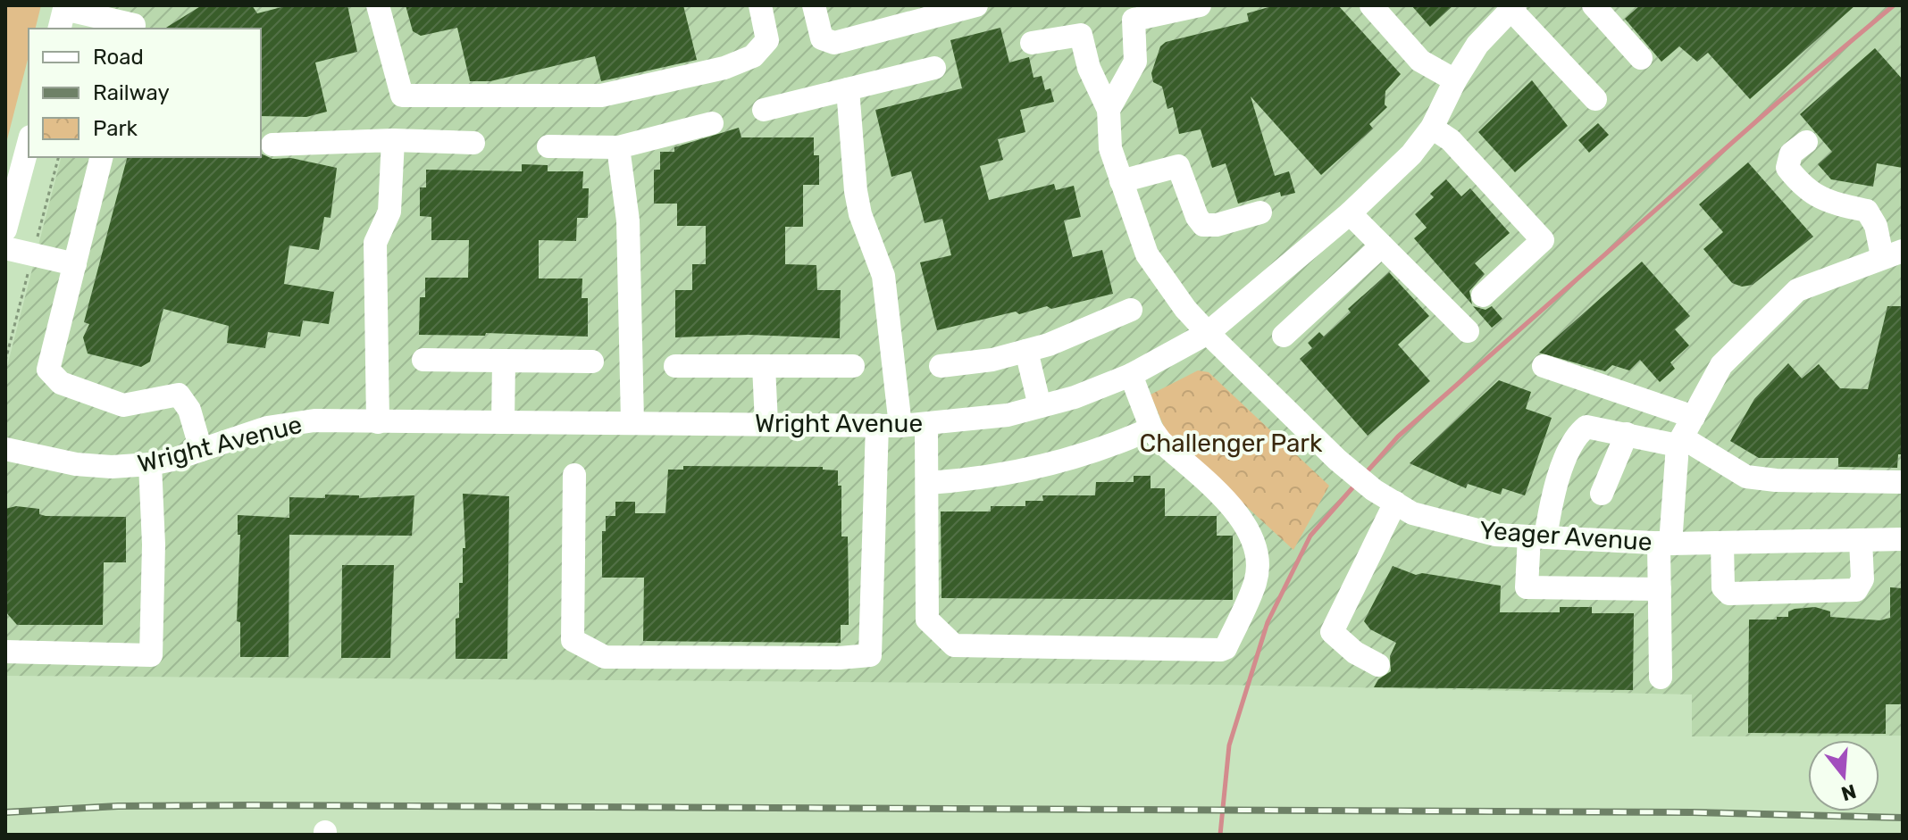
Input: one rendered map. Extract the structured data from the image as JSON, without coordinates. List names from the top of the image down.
{
  "streets": {
    "street": ["Wright Avenue", "Yeager Avenue"]
  },
  "crossings": [
    ["Wright Avenue", "Yeager Avenue"]
  ],
  "parks": ["Challenger Park"],
  "legend": ["Road", "Railway", "Park"],
  "north": "bottom"
}
